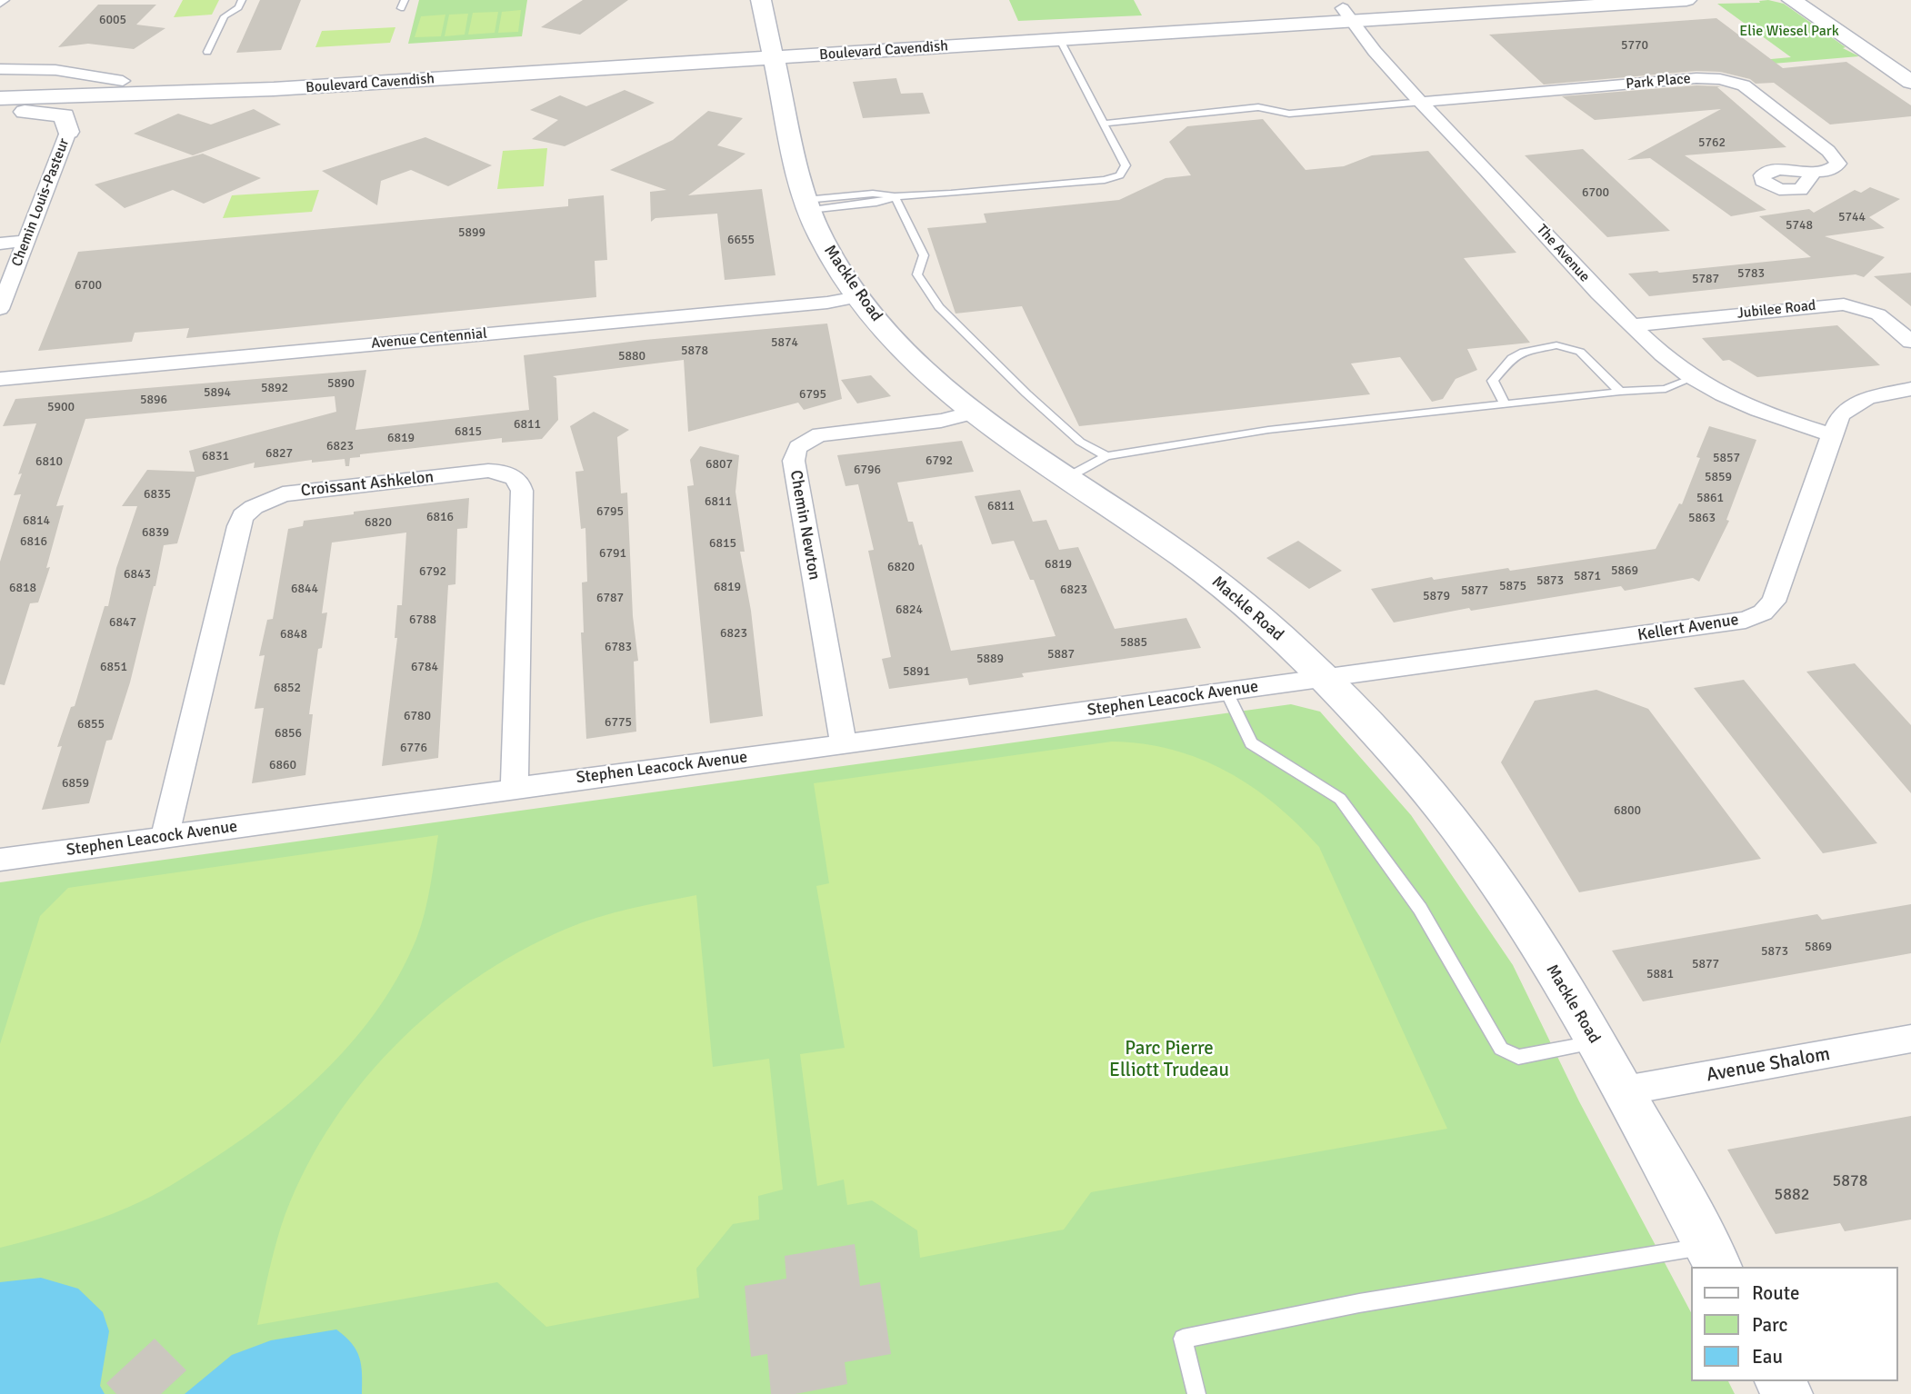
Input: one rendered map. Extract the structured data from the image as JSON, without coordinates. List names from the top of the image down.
{
  "streets": {
    "main road": ["Boulevard Cavendish", "Mackle Road"],
    "street": [
      "Park Place",
      "Chemin Louis-Pasteur",
      "The Avenue",
      "Jubilee Road",
      "Avenue Centennial",
      "Croissant Ashkelon",
      "Chemin Newton",
      "Kellert Avenue",
      "Stephen Leacock Avenue",
      "Avenue Shalom"
    ]
  },
  "crossings": [
    ["Boulevard Cavendish", "The Avenue"],
    ["Boulevard Cavendish", "Mackle Road"],
    ["Park Place", "The Avenue"],
    ["The Avenue", "Jubilee Road"],
    ["The Avenue", "Kellert Avenue"],
    ["Mackle Road", "Avenue Centennial"],
    ["Mackle Road", "Chemin Newton"],
    ["Mackle Road", "Kellert Avenue"],
    ["Mackle Road", "Stephen Leacock Avenue"],
    ["Mackle Road", "Avenue Shalom"],
    ["Croissant Ashkelon", "Stephen Leacock Avenue"],
    ["Chemin Newton", "Stephen Leacock Avenue"],
    ["Kellert Avenue", "Stephen Leacock Avenue"]
  ],
  "parks": ["Elie Wiesel Park", "Parc Pierre Elliott Trudeau"],
  "house_numbers": [
    "6005",
    "5770",
    "5762",
    "6700",
    "5744",
    "5748",
    "5899",
    "6655",
    "5783",
    "5787",
    "6700",
    "5874",
    "5878",
    "5880",
    "5890",
    "5892",
    "5894",
    "6795",
    "5896",
    "5900",
    "6811",
    "6815",
    "6819",
    "6823",
    "6827",
    "6831",
    "5857",
    "6792",
    "6810",
    "6807",
    "6796",
    "5859",
    "6835",
    "5861",
    "6811",
    "6811",
    "6795",
    "6816",
    "5863",
    "6814",
    "6820",
    "6839",
    "6816",
    "6815",
    "6791",
    "6819",
    "6820",
    "5869",
    "6792",
    "6843",
    "5871",
    "5873",
    "5875",
    "6819",
    "6818",
    "6844",
    "6823",
    "5877",
    "5879",
    "6787",
    "6824",
    "6788",
    "6847",
    "6823",
    "6848",
    "5885",
    "6783",
    "5887",
    "5889",
    "6851",
    "6784",
    "5891",
    "6852",
    "6780",
    "6775",
    "6855",
    "6856",
    "6776",
    "6860",
    "6859",
    "6800",
    "5869",
    "5873",
    "5877",
    "5881",
    "5878",
    "5882"
  ],
  "legend": ["Route", "Parc", "Eau"]
}
